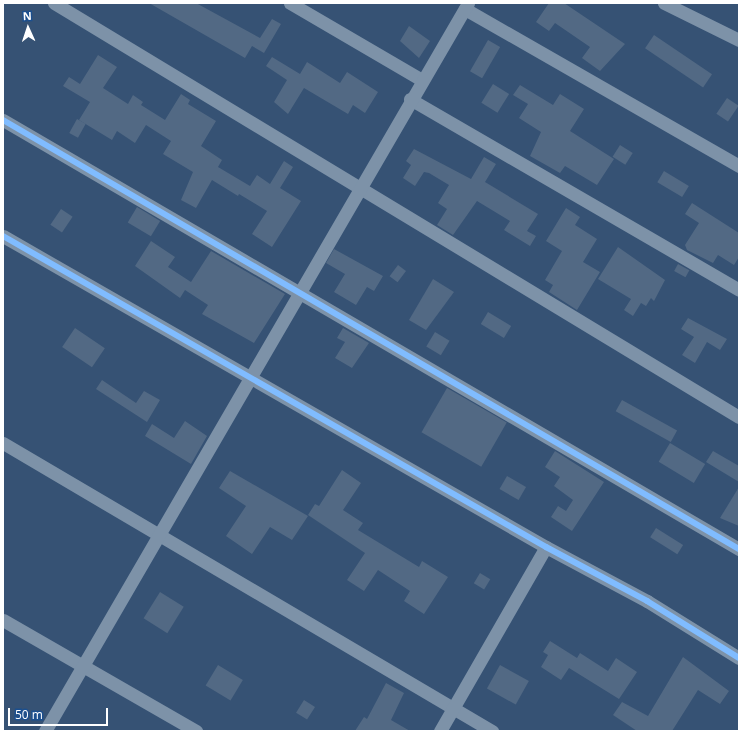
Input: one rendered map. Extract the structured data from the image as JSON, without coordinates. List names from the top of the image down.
{
  "scale_bar": "50 m",
  "north": "top"
}
